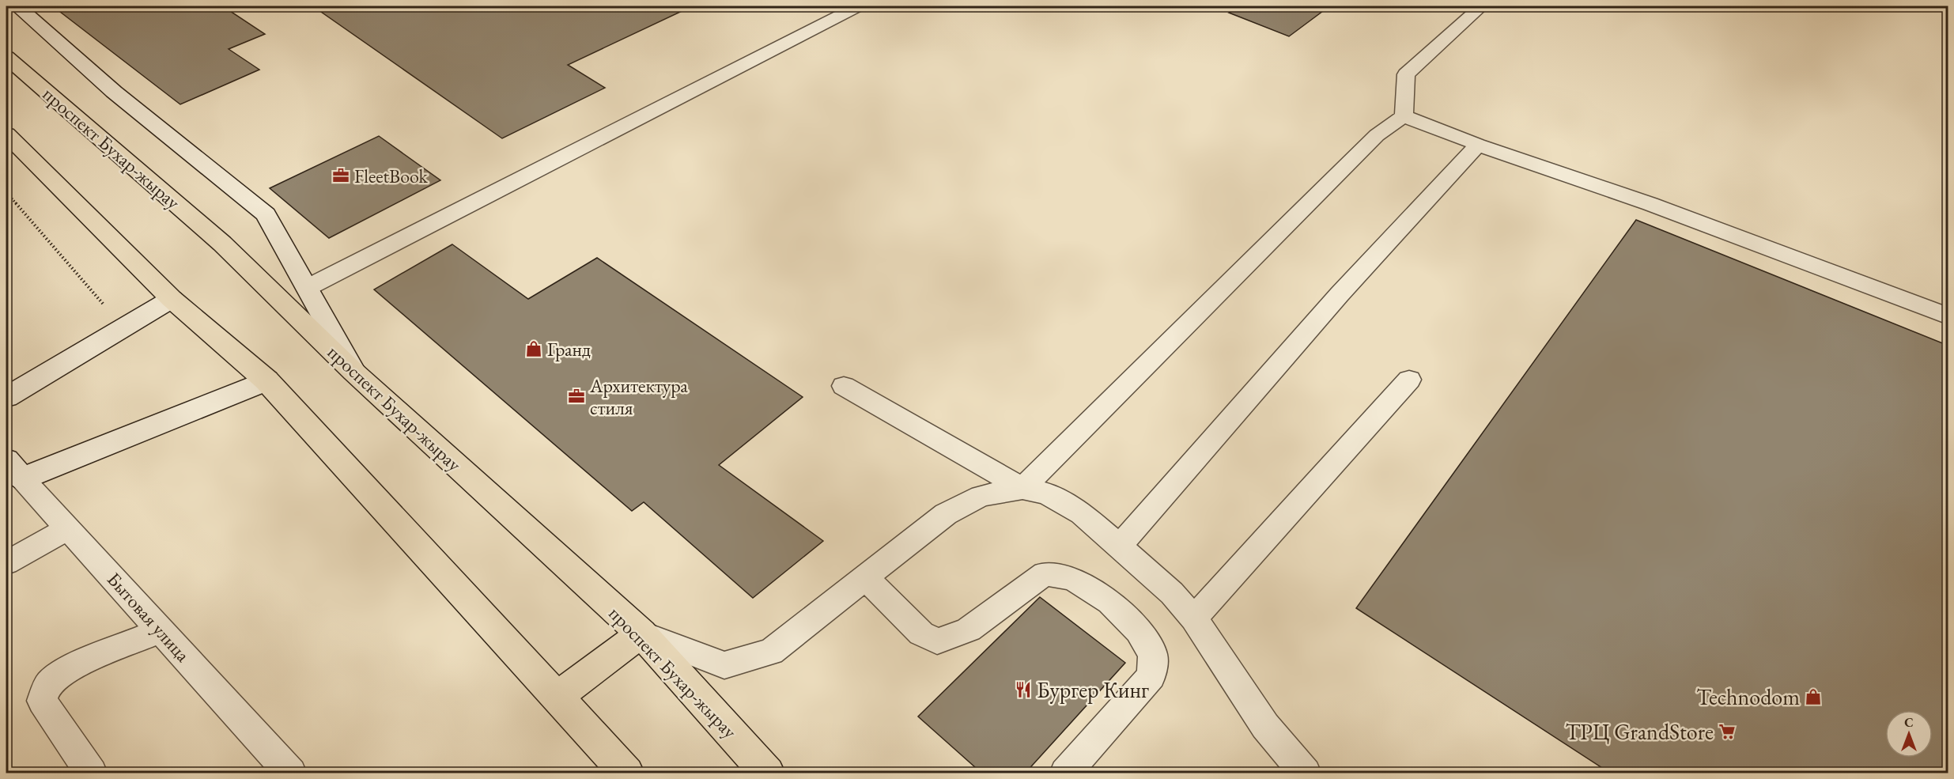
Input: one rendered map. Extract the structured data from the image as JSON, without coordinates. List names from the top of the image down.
{
  "streets": {
    "main road": ["проспект Бухар-жырау"],
    "lane": ["Бытовая улица"]
  },
  "places": {
    "office": ["FleetBook", "Архитектура стиля"],
    "shop": ["Гранд", "Technodom"],
    "restaurant": ["Бургер Кинг"],
    "supermarket": ["ТРЦ GrandStore"]
  },
  "north": "top"
}
